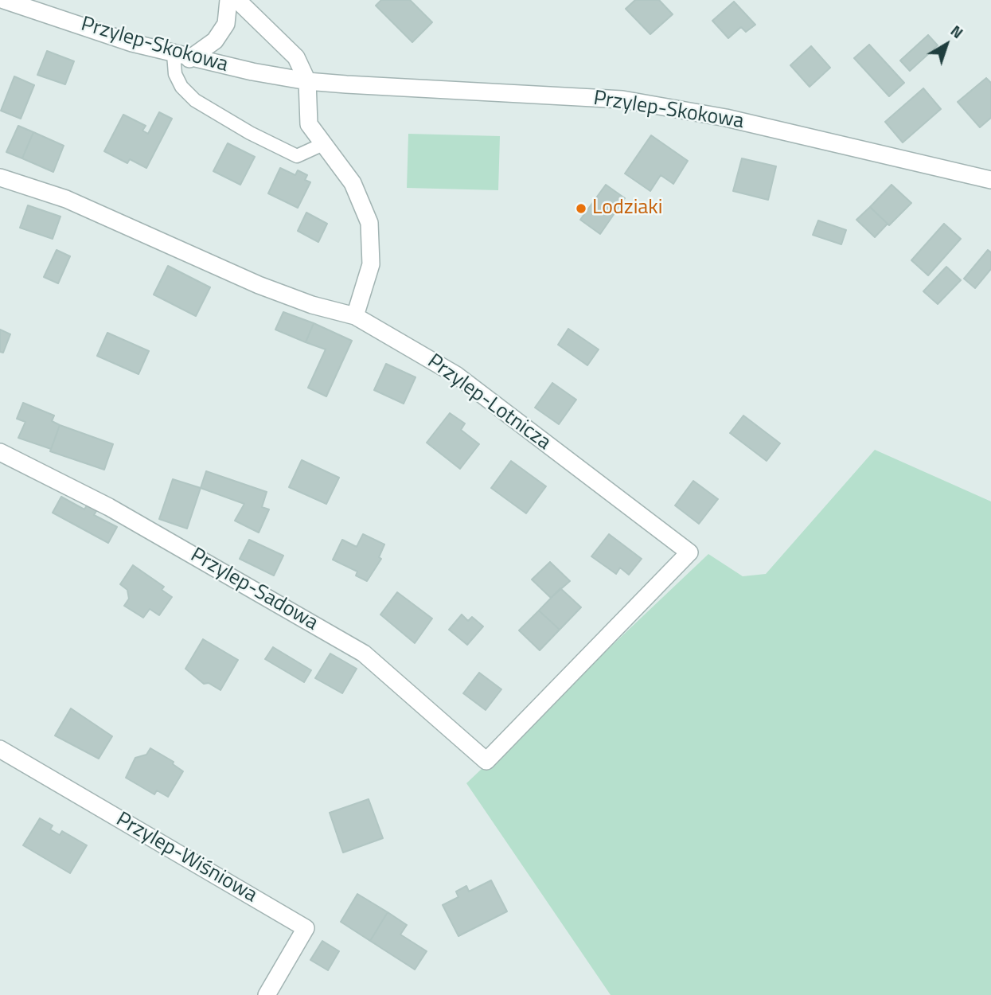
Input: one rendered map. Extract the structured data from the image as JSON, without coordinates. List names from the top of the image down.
{
  "streets": {
    "street": [
      "Przylep-Skokowa",
      "Przylep-Lotnicza",
      "Przylep-Sadowa",
      "Przylep-Wiśniowa"
    ]
  },
  "crossings": [
    ["Przylep-Lotnicza", "Przylep-Sadowa"]
  ],
  "places": ["Lodziaki"],
  "north": "top right"
}
